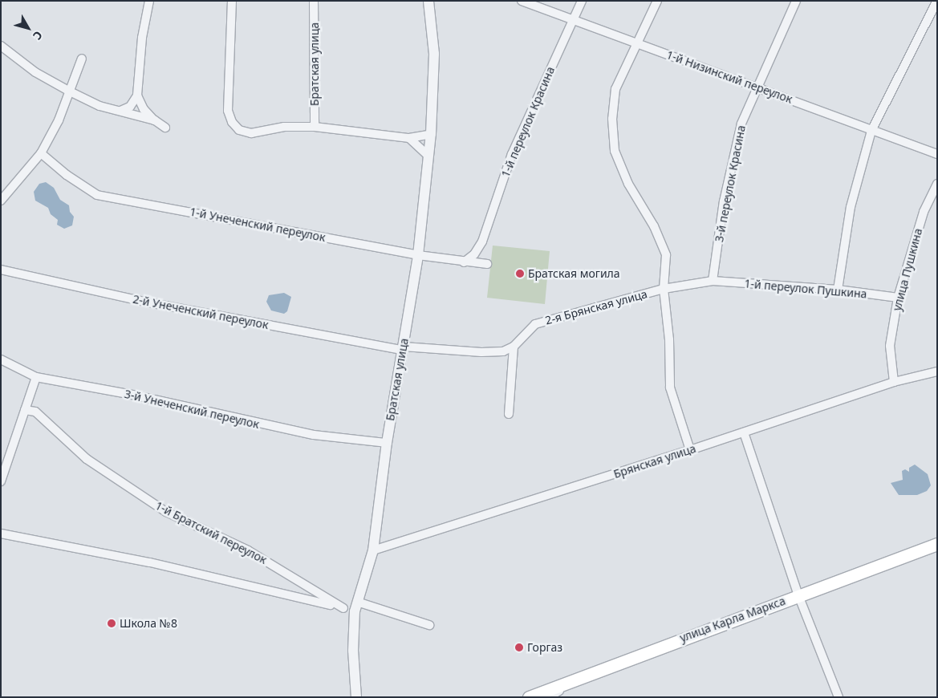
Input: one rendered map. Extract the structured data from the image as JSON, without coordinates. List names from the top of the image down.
{
  "streets": {
    "main road": ["улица Карла Маркса"],
    "street": [
      "Братская улица",
      "1-й Низинский переулок",
      "1-й переулок Красина",
      "3-й переулок Красина",
      "1-й Унеченский переулок",
      "улица Пушкина",
      "1-й переулок Пушкина",
      "2-я Брянская улица",
      "2-й Унеченский переулок",
      "3-й Унеченский переулок",
      "Брянская улица",
      "1-й Братский переулок"
    ]
  },
  "crossings": [
    ["Братская улица", "1-й Унеченский переулок"],
    ["Братская улица", "2-й Унеченский переулок"],
    ["Братская улица", "3-й Унеченский переулок"],
    ["Братская улица", "Брянская улица"],
    ["Братская улица", "1-й Братский переулок"],
    ["1-й Низинский переулок", "1-й переулок Красина"],
    ["1-й Низинский переулок", "3-й переулок Красина"],
    ["1-й переулок Красина", "1-й Унеченский переулок"],
    ["3-й переулок Красина", "1-й переулок Пушкина"],
    ["улица Пушкина", "1-й переулок Пушкина"],
    ["улица Пушкина", "Брянская улица"],
    ["1-й переулок Пушкина", "2-я Брянская улица"]
  ],
  "places": ["Братская могила", "Школа №8", "Горгаз"],
  "north": "bottom right"
}
